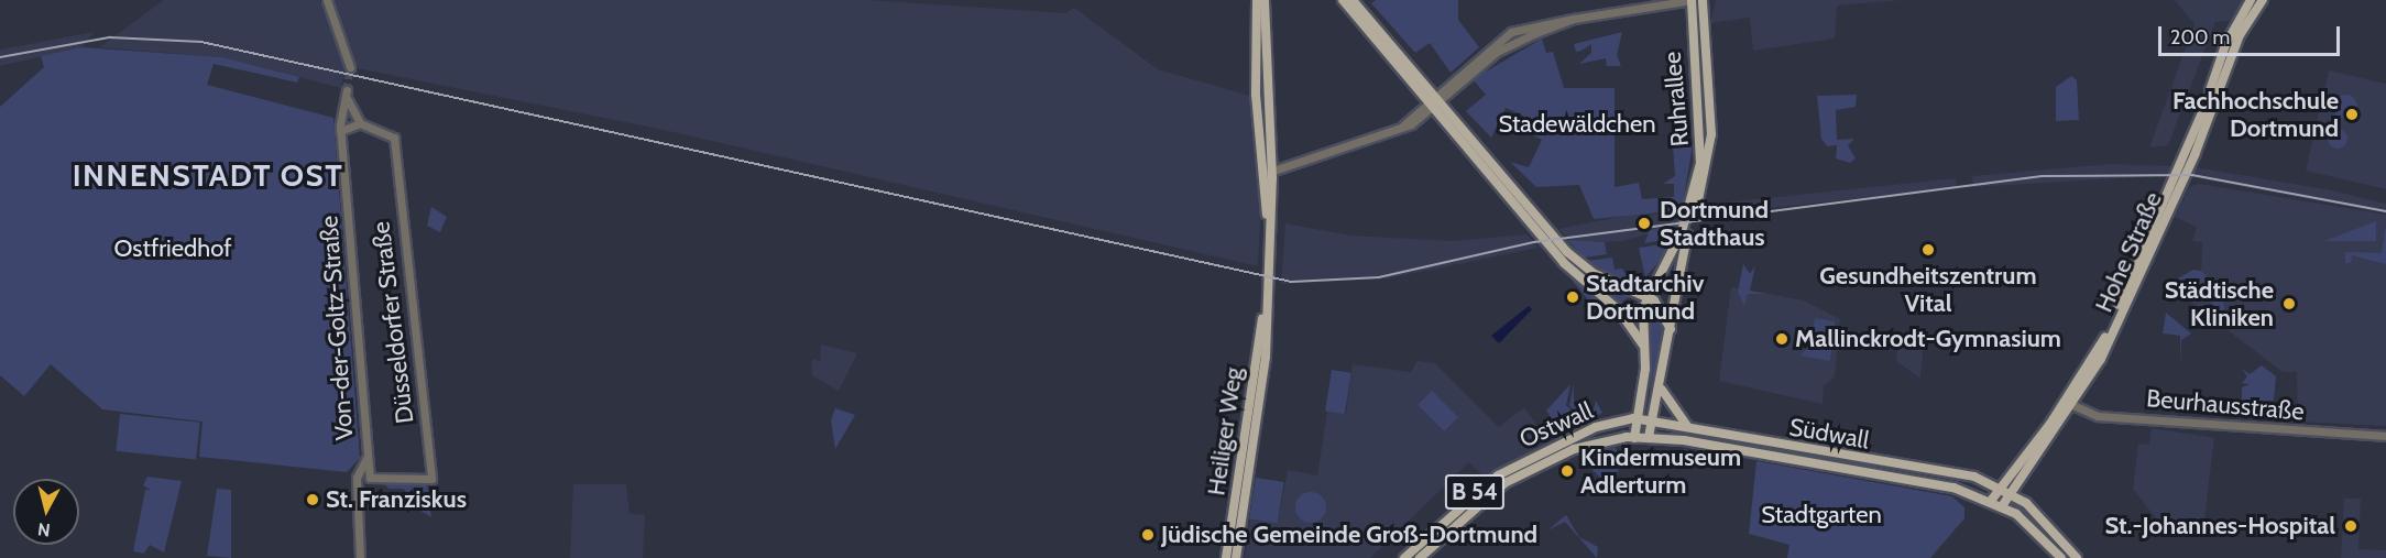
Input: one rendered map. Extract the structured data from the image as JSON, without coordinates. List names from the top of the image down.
{
  "streets": {
    "main road": [
      "Ruhrallee",
      "Hohe Straße",
      "Ostwall",
      "Heiliger Weg",
      "Südwall",
      "B 54"
    ],
    "street": ["Düsseldorfer Straße", "Von-der-Goltz-Straße", "Beurhausstraße"]
  },
  "crossings": [
    ["Ruhrallee", "Ostwall"],
    ["Ruhrallee", "Südwall"],
    ["Hohe Straße", "Beurhausstraße"],
    ["Hohe Straße", "Südwall"],
    ["Hohe Straße", "B 54"],
    ["Düsseldorfer Straße", "Von-der-Goltz-Straße"],
    ["Ostwall", "Südwall"],
    ["Südwall", "B 54"]
  ],
  "districts": ["INNENSTADT OST"],
  "parks": ["Stadewäldchen", "Ostfriedhof", "Stadtgarten"],
  "places": [
    "Fachhochschule Dortmund",
    "Dortmund Stadthaus",
    "Gesundheitszentrum Vital",
    "Stadtarchiv Dortmund",
    "Städtische Kliniken",
    "Mallinckrodt-Gymnasium",
    "Kindermuseum Adlerturm",
    "St. Franziskus",
    "St.-Johannes-Hospital",
    "Jüdische Gemeinde Groß-Dortmund"
  ],
  "scale_bar": "200 m",
  "north": "bottom"
}
